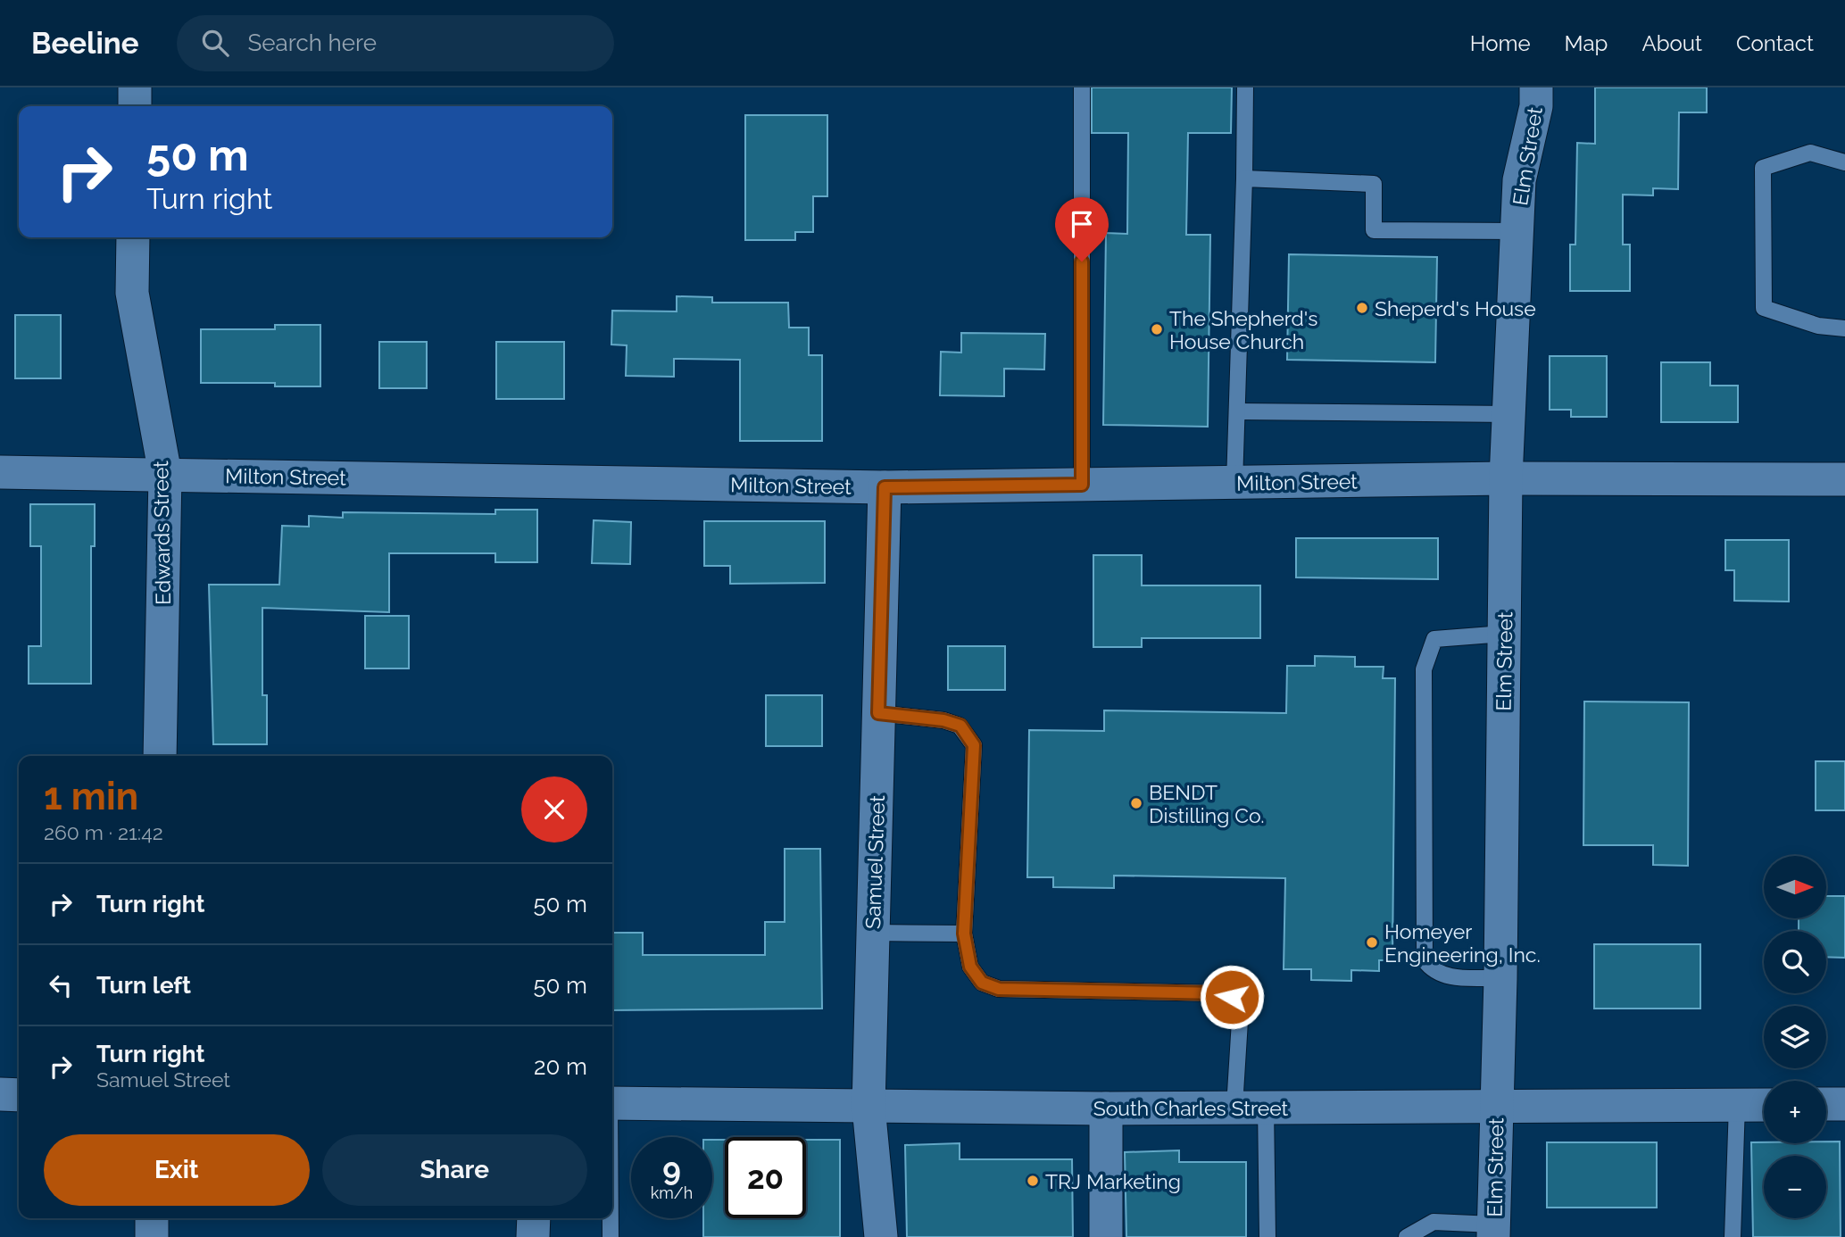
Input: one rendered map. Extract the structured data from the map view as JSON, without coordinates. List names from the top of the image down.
{
  "streets": {
    "street": [
      "Elm Street",
      "Milton Street",
      "Edwards Street",
      "Samuel Street",
      "South Charles Street"
    ]
  },
  "crossings": [
    ["Elm Street", "Milton Street"],
    ["Elm Street", "South Charles Street"],
    ["Milton Street", "Edwards Street"],
    ["Milton Street", "Samuel Street"],
    ["Samuel Street", "South Charles Street"]
  ],
  "places": [
    "Sheperd's House",
    "The Shepherd's House Church",
    "BENDT Distilling Co.",
    "Homeyer Engineering, Inc.",
    "TRJ Marketing"
  ],
  "north": "right",
  "page": {
    "header": "Beeline",
    "search": "Search here",
    "nav": [
      "Home",
      "Map",
      "About",
      "Contact"
    ],
    "turn": ["50 m", "Turn right"],
    "heading": ["1 min", "260 m · 21:42"],
    "map_buttons": ["+", "−"],
    "list": [
      {
        "name": "Turn right",
        "value": "50 m"
      },
      {
        "name": "Turn left",
        "value": "50 m"
      },
      {
        "name": "Turn right",
        "note": "Samuel Street",
        "value": "20 m"
      }
    ],
    "buttons": ["Exit", "Share"],
    "speed": "9 km/h",
    "limit": "20"
  }
}
